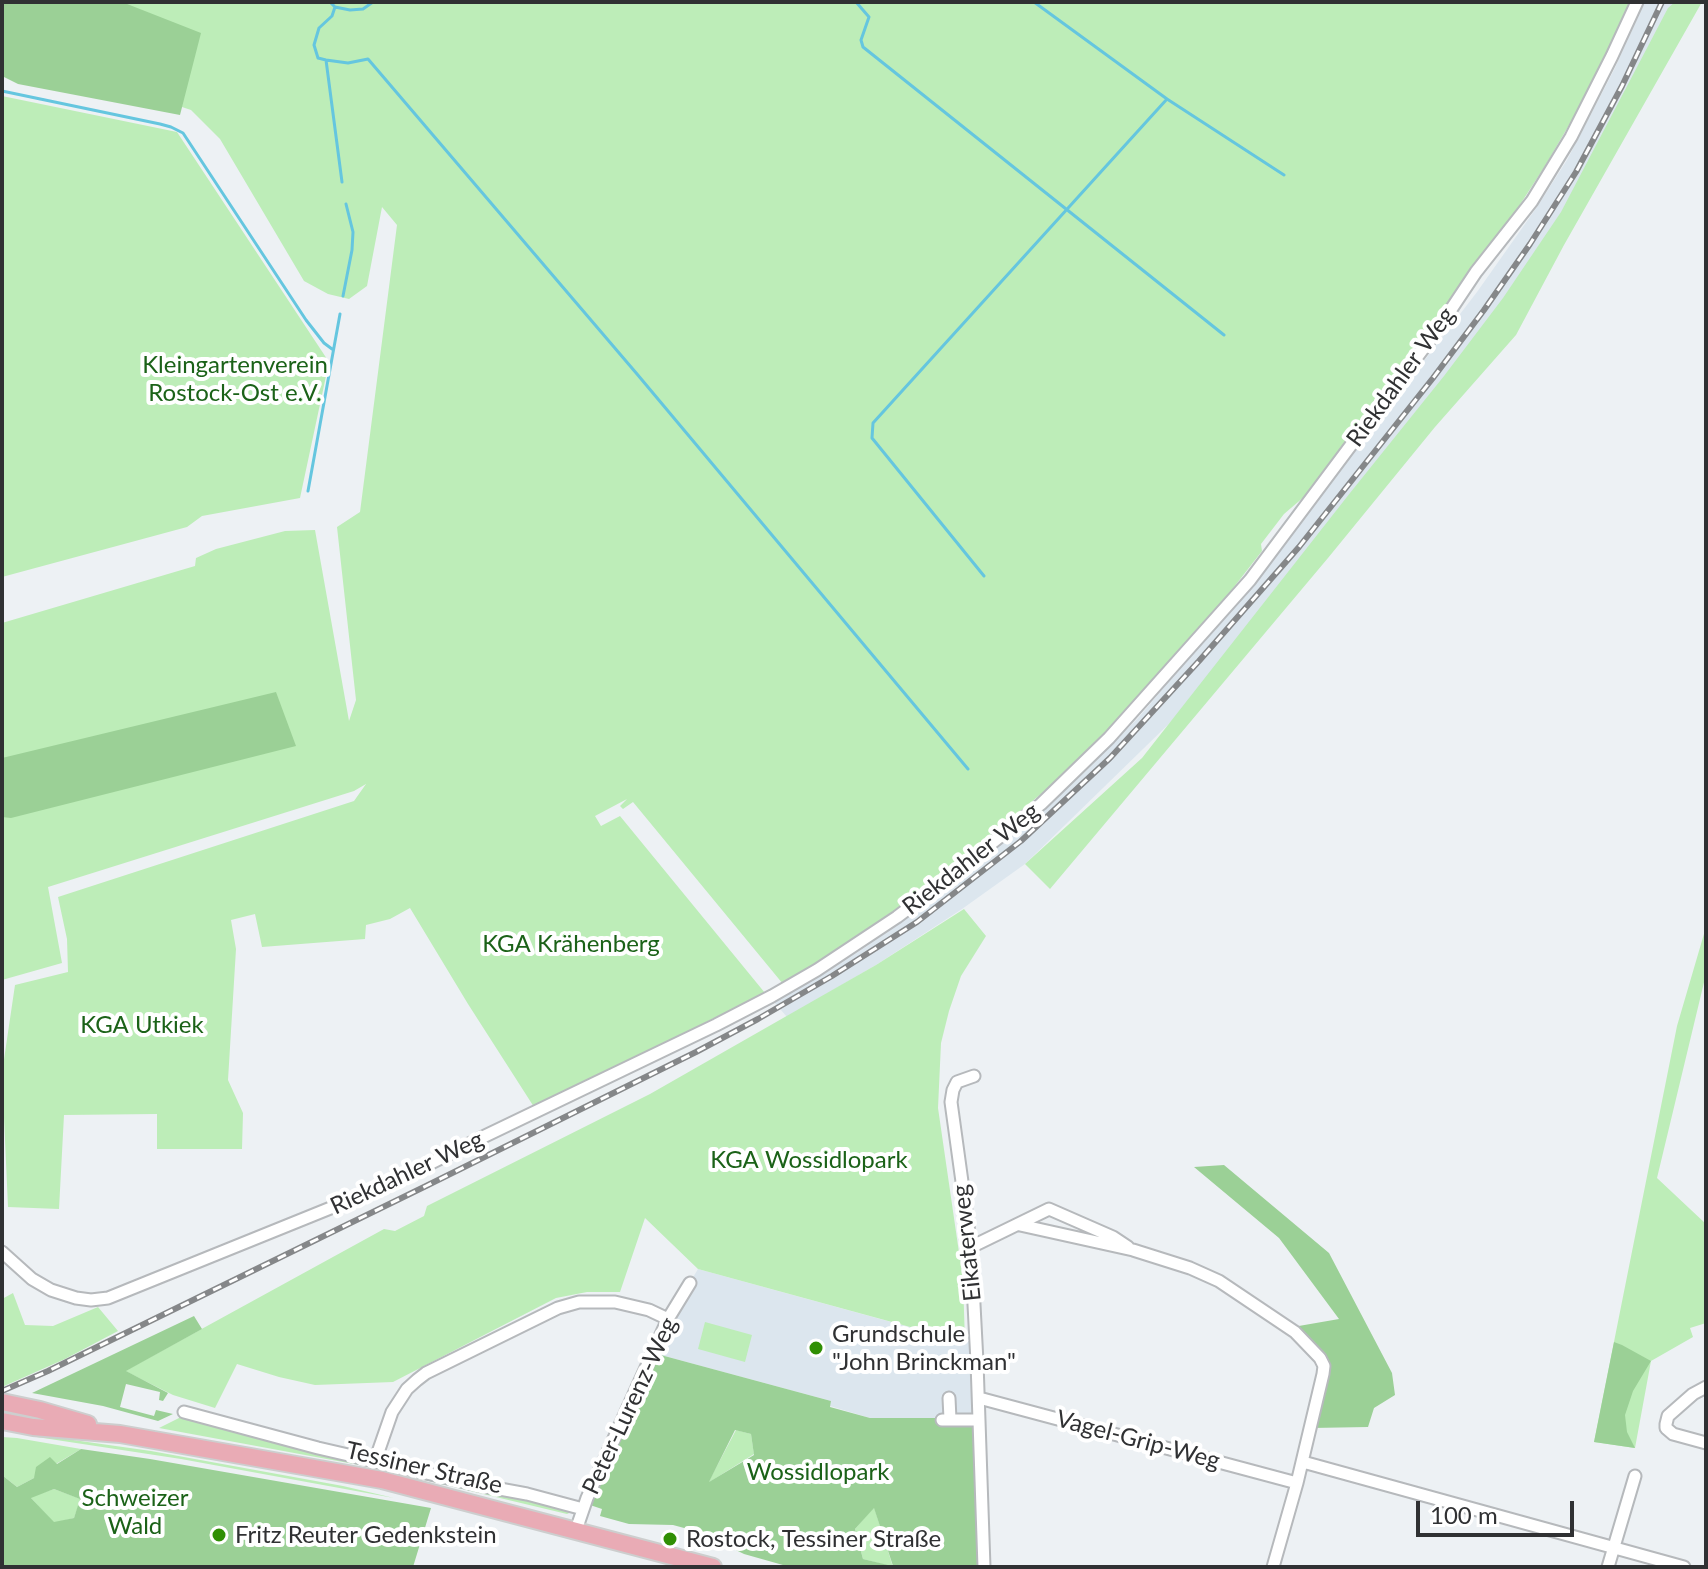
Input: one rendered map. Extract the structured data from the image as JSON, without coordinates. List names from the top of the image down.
{
  "streets": {
    "main road": ["Tessiner Straße"],
    "street": [
      "Riekdahler Weg",
      "Eikaterweg",
      "Peter-Lurenz-Weg",
      "Vagel-Grip-Weg"
    ]
  },
  "crossings": [
    ["Eikaterweg", "Vagel-Grip-Weg"],
    ["Peter-Lurenz-Weg", "Tessiner Straße"]
  ],
  "parks": [
    "Kleingartenverein Rostock-Ost e.V.",
    "KGA Krähenberg",
    "KGA Utkiek",
    "KGA Wossidlopark",
    "Wossidlopark",
    "Schweizer Wald"
  ],
  "places": ["Grundschule \"John Brinckman\"", "Fritz Reuter Gedenkstein", "Rostock, Tessiner Straße"],
  "scale_bar": "100 m"
}
